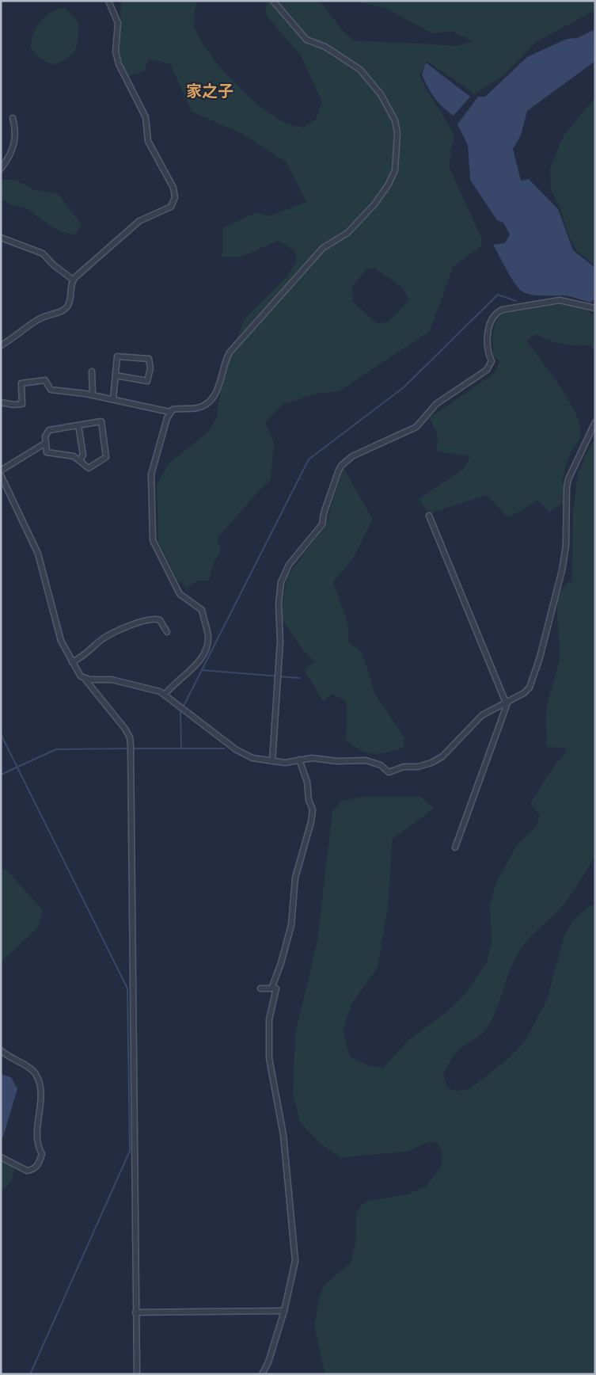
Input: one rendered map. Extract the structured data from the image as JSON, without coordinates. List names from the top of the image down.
{
  "districts": ["家之子"]
}
